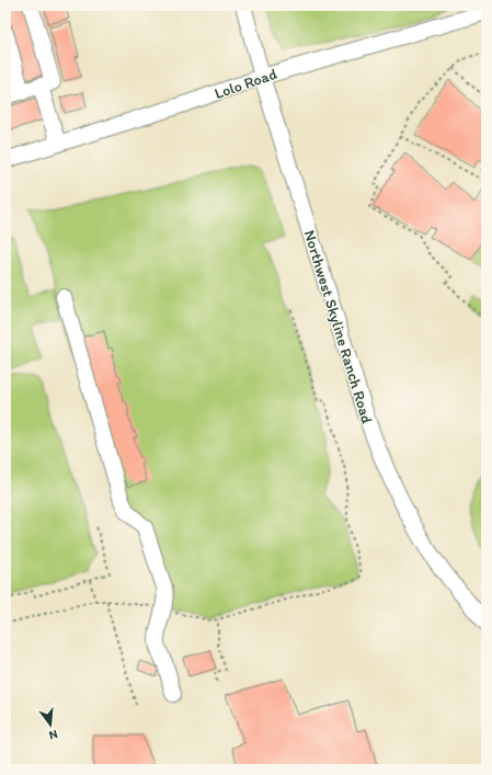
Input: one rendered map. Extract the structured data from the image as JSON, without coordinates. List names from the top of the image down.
{
  "streets": {
    "street": ["Lolo Road", "Northwest Skyline Ranch Road"]
  },
  "crossings": [
    ["Lolo Road", "Northwest Skyline Ranch Road"]
  ],
  "north": "bottom"
}
